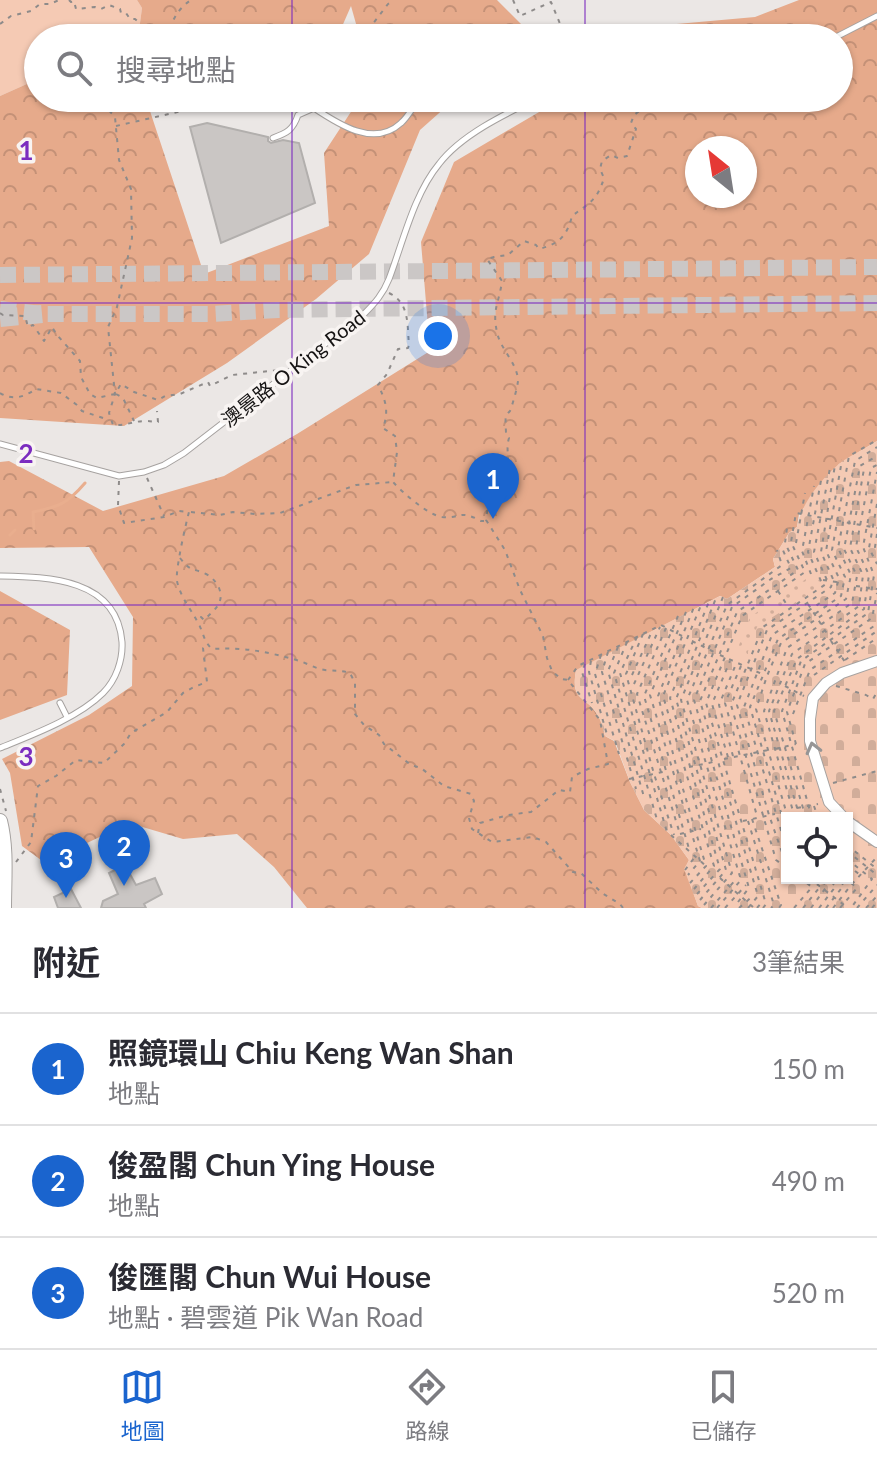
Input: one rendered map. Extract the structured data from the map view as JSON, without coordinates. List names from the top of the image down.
{
  "streets": {
    "lane": ["澳景路 O King Road"]
  },
  "north": "top left",
  "page": {
    "search": "搜尋地點",
    "pins": ["1", "2", "3"],
    "heading": ["附近", "3筆結果"],
    "list": [
      {
        "mark": "1",
        "name": "照鏡環山 Chiu Keng Wan Shan",
        "note": "地點",
        "value": "150 m"
      },
      {
        "mark": "2",
        "name": "俊盈閣 Chun Ying House",
        "note": "地點",
        "value": "490 m"
      },
      {
        "mark": "3",
        "name": "俊匯閣 Chun Wui House",
        "note": "地點 · 碧雲道 Pik Wan Road",
        "value": "520 m"
      }
    ],
    "nav": ["地圖", "路線", "已儲存"]
  },
  "grid": {
    "rows": ["1", "2", "3"]
  }
}
